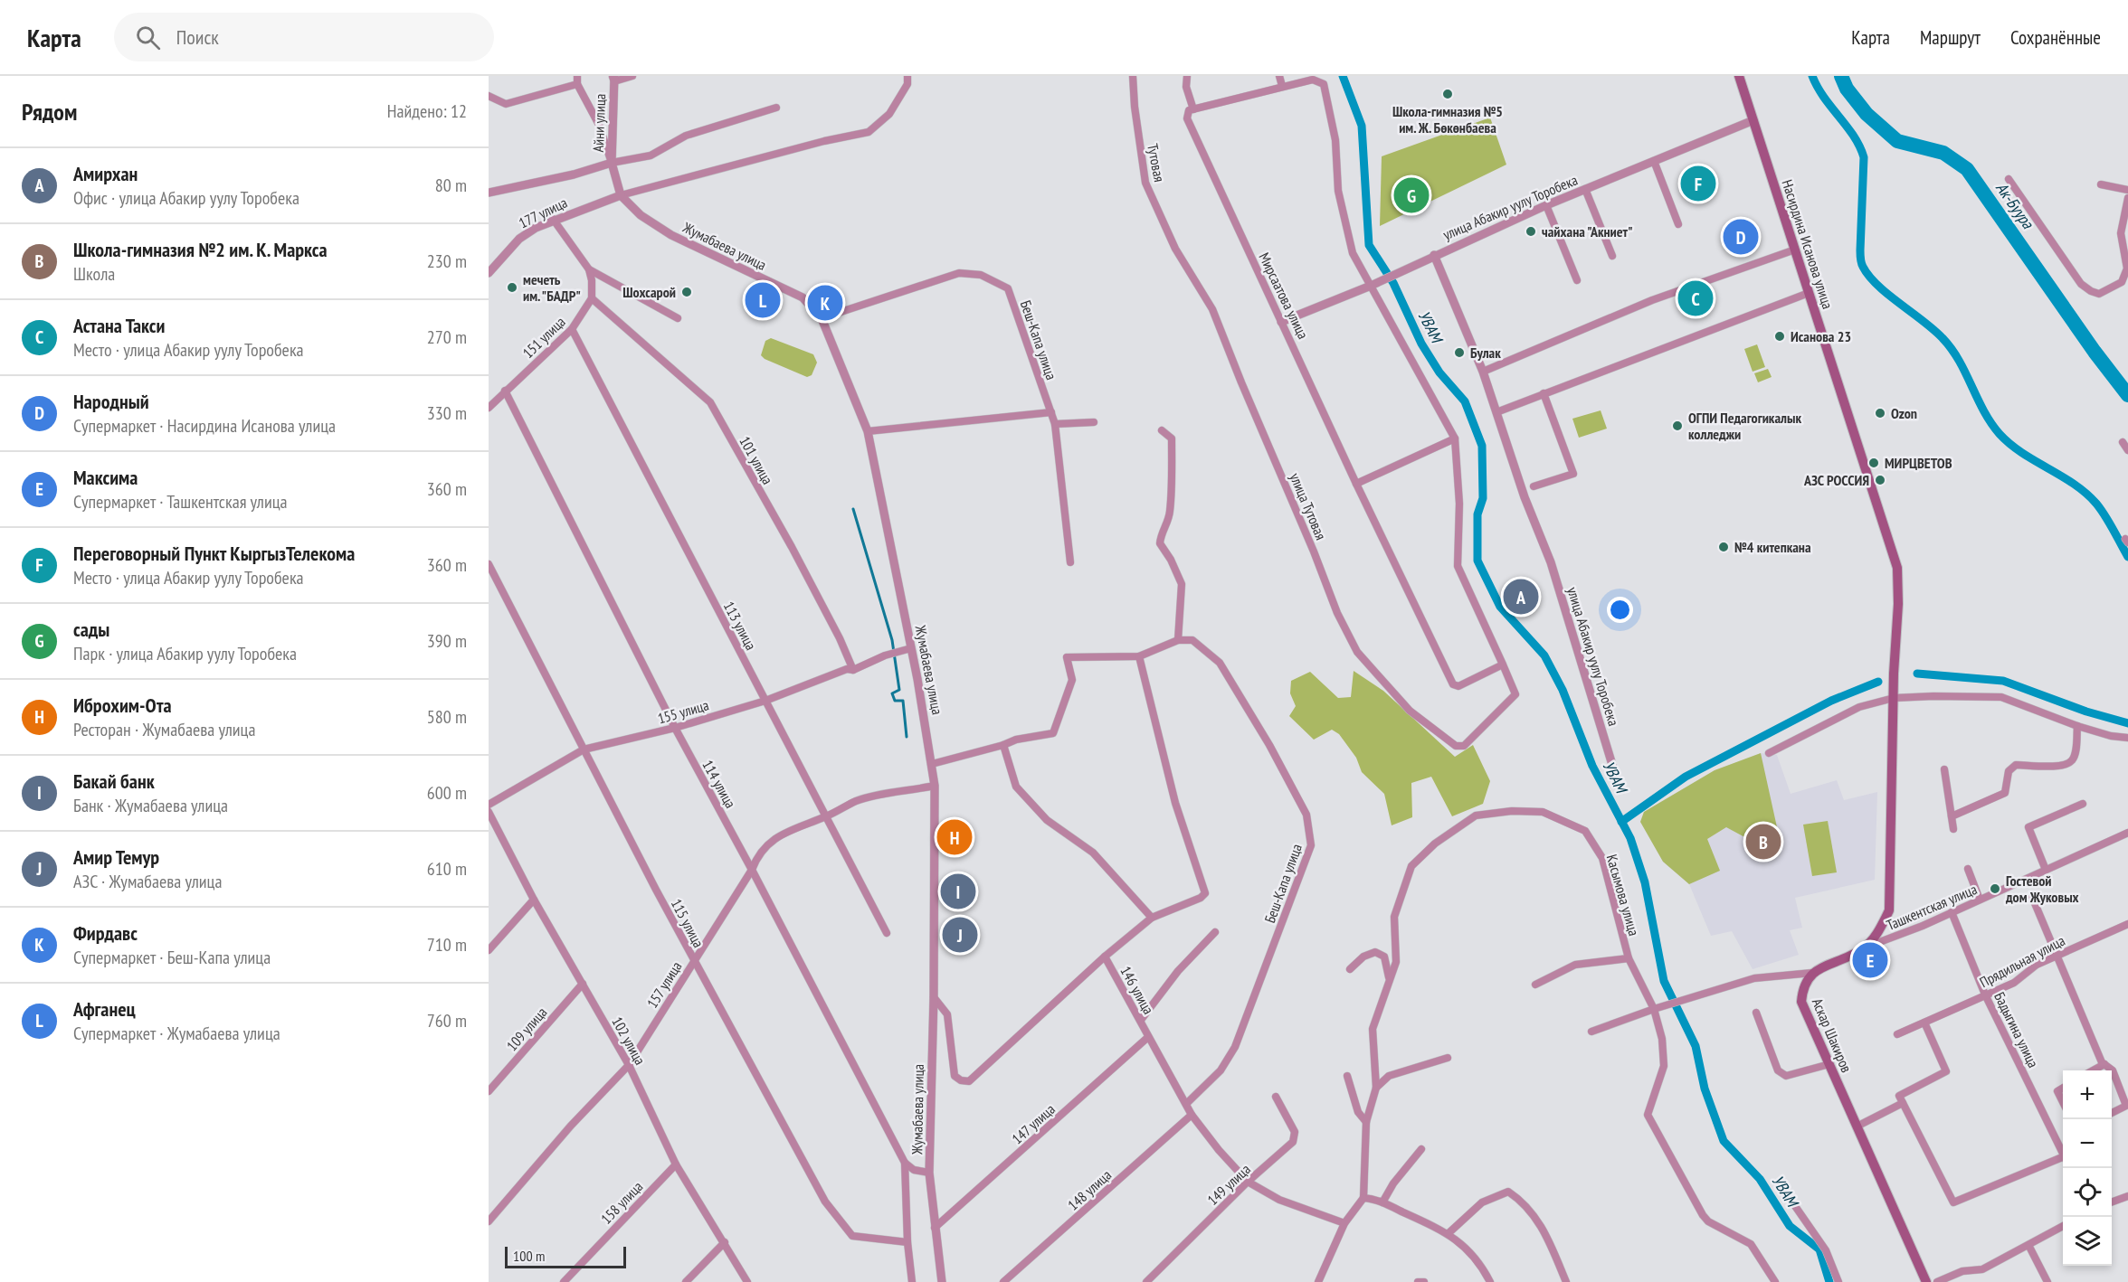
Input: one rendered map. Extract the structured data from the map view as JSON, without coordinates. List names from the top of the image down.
{
  "streets": {
    "main road": ["Насирдина Исанова улица", "Аскар Шакиров"],
    "street": [
      "Айни улица",
      "Тутовая",
      "улица Абакир уулу Торобека",
      "177 улица",
      "Жумабаева улица",
      "Мирсаатова улица",
      "151 улица",
      "Беш-Капа улица",
      "101 улица",
      "улица Тутовая",
      "113 улица",
      "155 улица",
      "114 улица",
      "Касымова улица",
      "Ташкентская улица",
      "115 улица",
      "Прядильная улица",
      "157 улица",
      "146 улица",
      "109 улица",
      "Бадыгина улица",
      "102 улица",
      "147 улица",
      "149 улица",
      "148 улица",
      "158 улица"
    ]
  },
  "crossings": [
    ["Айни улица", "177 улица"],
    ["Айни улица", "Жумабаева улица"],
    ["Тутовая", "улица Тутовая"],
    ["улица Абакир уулу Торобека", "Насирдина Исанова улица"],
    ["177 улица", "Жумабаева улица"],
    ["Жумабаева улица", "Беш-Капа улица"],
    ["Жумабаева улица", "155 улица"],
    ["Жумабаева улица", "157 улица"],
    ["Жумабаева улица", "146 улица"],
    ["Жумабаева улица", "147 улица"],
    ["Мирсаатова улица", "улица Тутовая"],
    ["151 улица", "101 улица"],
    ["151 улица", "113 улица"],
    ["151 улица", "114 улица"],
    ["Беш-Капа улица", "146 улица"],
    ["101 улица", "155 улица"],
    ["113 улица", "155 улица"],
    ["113 улица", "157 улица"],
    ["155 улица", "114 улица"],
    ["155 улица", "115 улица"],
    ["114 улица", "157 улица"],
    ["Ташкентская улица", "Бадыгина улица"],
    ["115 улица", "157 улица"],
    ["Прядильная улица", "Бадыгина улица"],
    ["157 улица", "102 улица"],
    ["146 улица", "147 улица"],
    ["146 улица", "149 улица"],
    ["146 улица", "148 улица"],
    ["109 улица", "102 улица"],
    ["102 улица", "158 улица"]
  ],
  "water": ["Ак-Буура", "УВАМ"],
  "places": [
    "Школа-гимназия №5 им. Ж. Бөкөнбаева",
    "чайхана \"Акниет\"",
    "мечеть им. \"БАДР\"",
    "Шохсарой",
    "Исанова 23",
    "Булак",
    "Ozon",
    "ОГПИ Педагогикалык колледжи",
    "МИРЦВЕТОВ",
    "АЗС РОССИЯ",
    "№4 китепкана",
    "Гостевой дом Жуковых"
  ],
  "scale_bar": "100 m",
  "page": {
    "header": "Карта",
    "search": "Поиск",
    "nav": ["Карта", "Маршрут", "Сохранённые"],
    "heading": ["Рядом", "Найдено: 12"],
    "list": [
      {
        "mark": "A",
        "name": "Амирхан",
        "note": "Офис · улица Абакир уулу Торобека",
        "value": "80 m"
      },
      {
        "mark": "B",
        "name": "Школа-гимназия №2 им. К. Маркса",
        "note": "Школа",
        "value": "230 m"
      },
      {
        "mark": "C",
        "name": "Астана Такси",
        "note": "Место · улица Абакир уулу Торобека",
        "value": "270 m"
      },
      {
        "mark": "D",
        "name": "Народный",
        "note": "Супермаркет · Насирдина Исанова улица",
        "value": "330 m"
      },
      {
        "mark": "E",
        "name": "Максима",
        "note": "Супермаркет · Ташкентская улица",
        "value": "360 m"
      },
      {
        "mark": "F",
        "name": "Переговорный Пункт КыргызТелекома",
        "note": "Место · улица Абакир уулу Торобека",
        "value": "360 m"
      },
      {
        "mark": "G",
        "name": "сады",
        "note": "Парк · улица Абакир уулу Торобека",
        "value": "390 m"
      },
      {
        "mark": "H",
        "name": "Иброхим-Ота",
        "note": "Ресторан · Жумабаева улица",
        "value": "580 m"
      },
      {
        "mark": "I",
        "name": "Бакай банк",
        "note": "Банк · Жумабаева улица",
        "value": "600 m"
      },
      {
        "mark": "J",
        "name": "Амир Темур",
        "note": "АЗС · Жумабаева улица",
        "value": "610 m"
      },
      {
        "mark": "K",
        "name": "Фирдавс",
        "note": "Супермаркет · Беш-Капа улица",
        "value": "710 m"
      },
      {
        "mark": "L",
        "name": "Афганец",
        "note": "Супермаркет · Жумабаева улица",
        "value": "760 m"
      }
    ],
    "pins": [
      "F",
      "G",
      "D",
      "C",
      "L",
      "K",
      "A",
      "H",
      "B",
      "I",
      "J",
      "E"
    ],
    "map_buttons": ["+", "−"],
    "scale": "100 m"
  }
}
